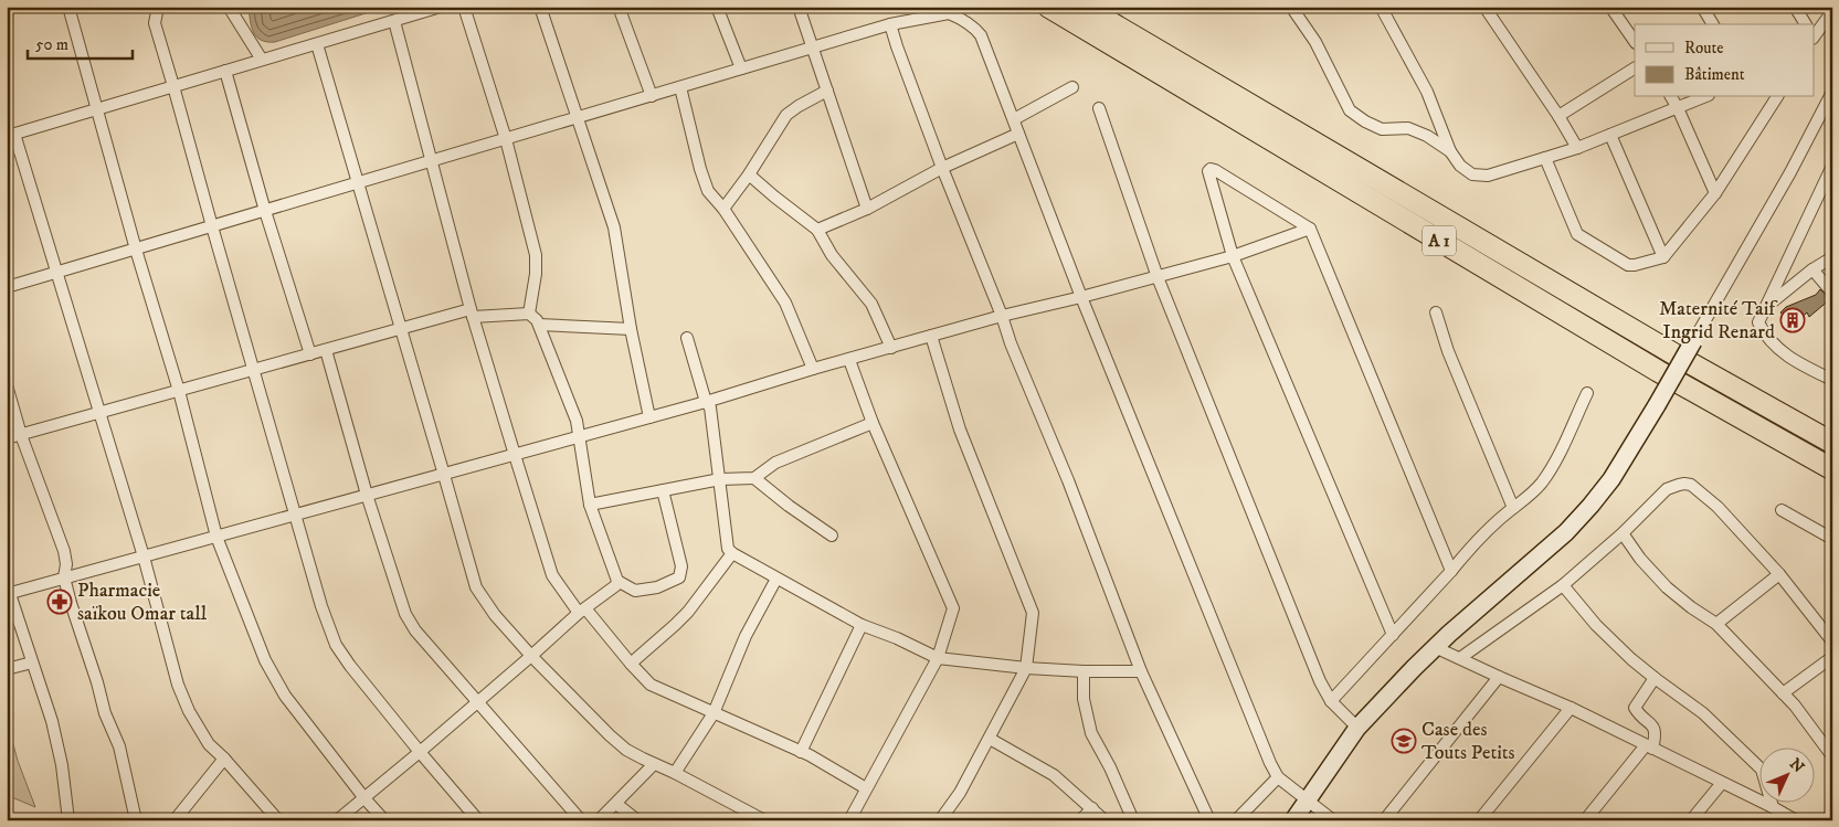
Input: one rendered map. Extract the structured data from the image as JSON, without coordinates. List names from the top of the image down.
{
  "streets": {
    "highway": ["A 1"]
  },
  "places": {
    "building": ["Maternité Taif Ingrid Renard"],
    "pharmacy": ["Pharmacie saïkou Omar tall"],
    "school or university": ["Case des Touts Petits"]
  },
  "legend": ["Route", "Bâtiment"],
  "scale_bar": "50 m",
  "north": "top right"
}
